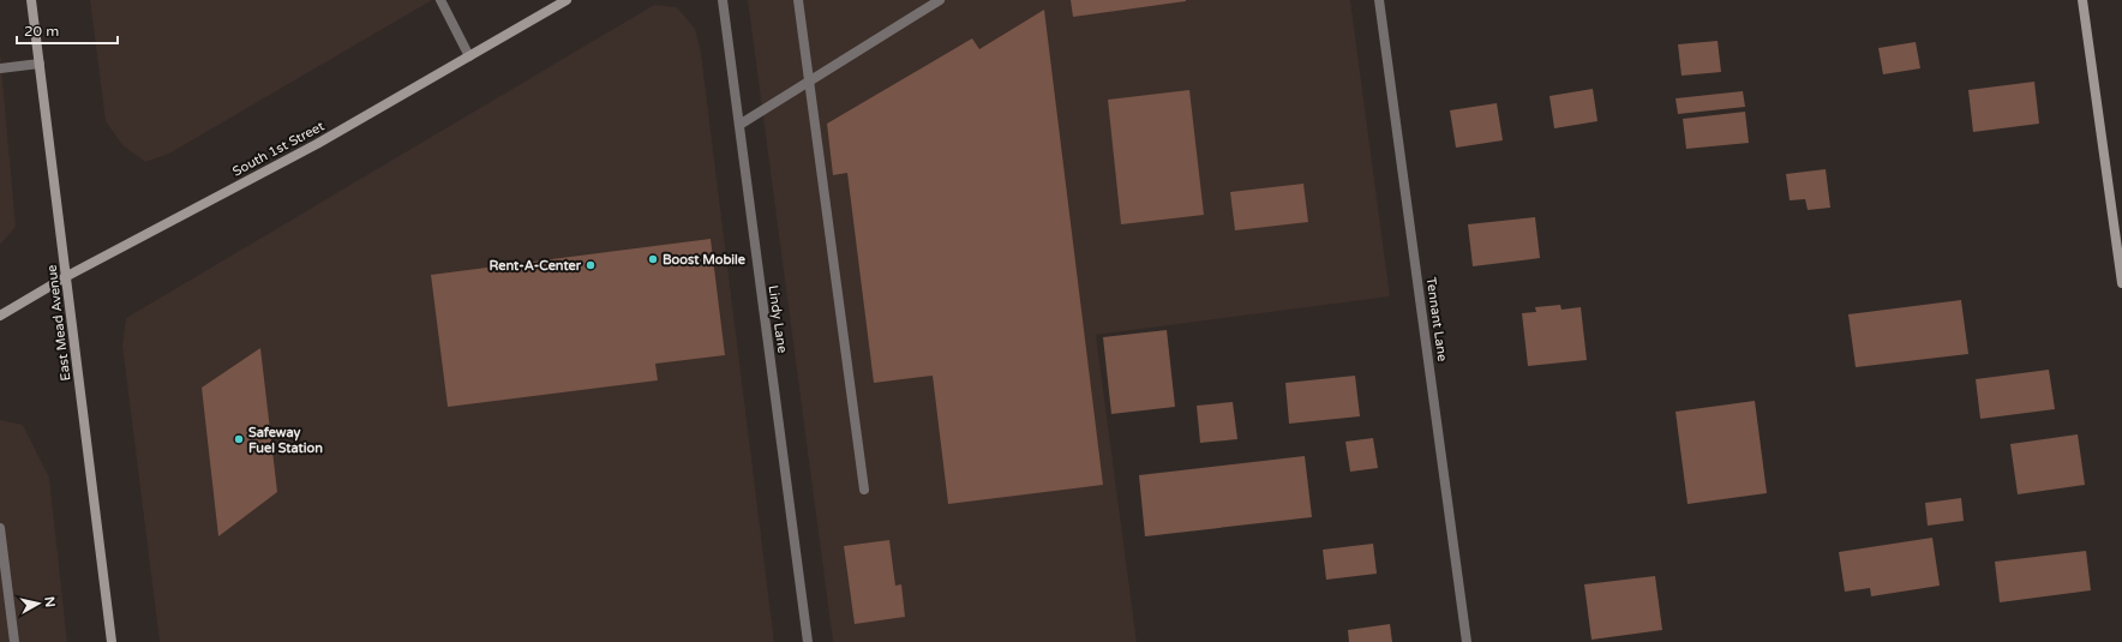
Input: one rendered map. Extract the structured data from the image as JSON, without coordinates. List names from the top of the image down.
{
  "streets": {
    "street": [
      "South 1st Street",
      "Lindy Lane",
      "Tennant Lane",
      "East Mead Avenue"
    ]
  },
  "crossings": [
    ["South 1st Street", "East Mead Avenue"]
  ],
  "places": ["Boost Mobile", "Rent-A-Center", "Safeway Fuel Station"],
  "scale_bar": "20 m",
  "north": "right"
}
